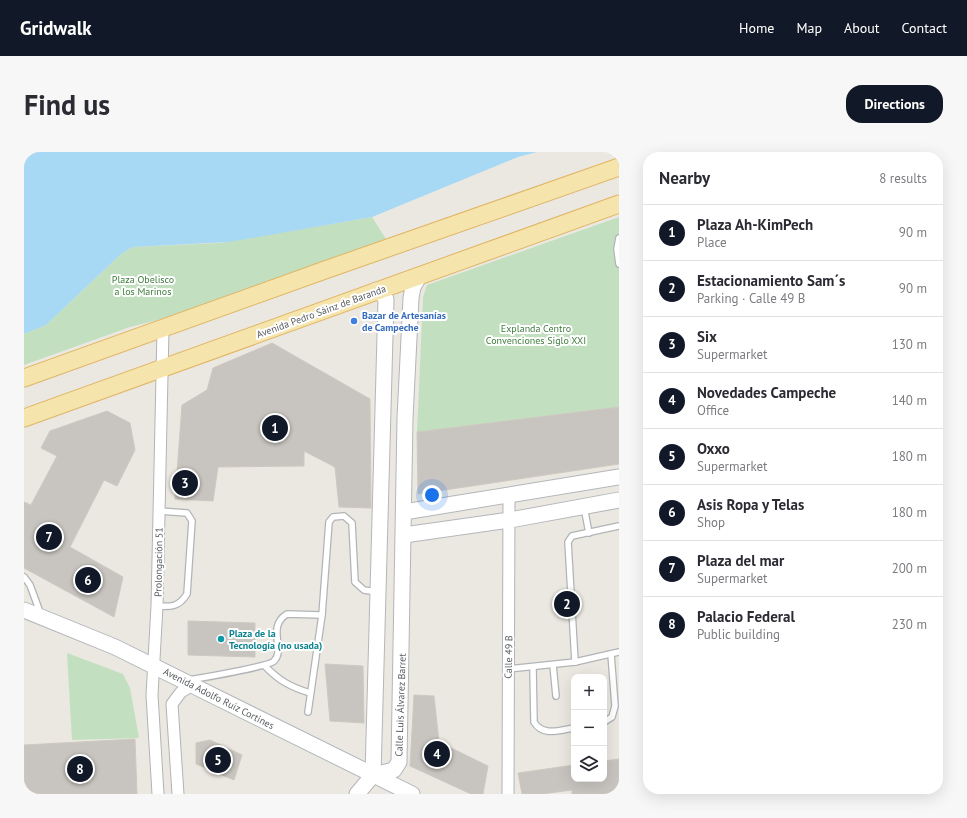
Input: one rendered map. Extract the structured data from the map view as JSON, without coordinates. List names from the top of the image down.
{
  "streets": {
    "main road": ["Avenida Pedro Sáinz de Baranda", "Avenida Adolfo Ruiz Cortines", "Calle Luis Álvarez Barret"],
    "street": ["Prolongación 51", "Calle 49 B"]
  },
  "crossings": [
    ["Avenida Pedro Sáinz de Baranda", "Prolongación 51"],
    ["Avenida Pedro Sáinz de Baranda", "Calle Luis Álvarez Barret"],
    ["Prolongación 51", "Avenida Adolfo Ruiz Cortines"],
    ["Avenida Adolfo Ruiz Cortines", "Calle Luis Álvarez Barret"]
  ],
  "parks": ["Plaza Obelisco a los Marinos", "Explanda Centro Convenciones Siglo XXI"],
  "places": ["Bazar de Artesanías de Campeche", "Plaza de la Tecnología (no usada)"],
  "page": {
    "header": "Gridwalk",
    "nav": [
      "Home",
      "Map",
      "About",
      "Contact"
    ],
    "buttons": "Directions",
    "title": "Find us",
    "heading": ["Nearby", "8 results"],
    "list": [
      {
        "mark": "1",
        "name": "Plaza Ah-KimPech",
        "note": "Place",
        "value": "90 m"
      },
      {
        "mark": "2",
        "name": "Estacionamiento Sam´s",
        "note": "Parking · Calle 49 B",
        "value": "90 m"
      },
      {
        "mark": "3",
        "name": "Six",
        "note": "Supermarket",
        "value": "130 m"
      },
      {
        "mark": "4",
        "name": "Novedades Campeche",
        "note": "Office",
        "value": "140 m"
      },
      {
        "mark": "5",
        "name": "Oxxo",
        "note": "Supermarket",
        "value": "180 m"
      },
      {
        "mark": "6",
        "name": "Asis Ropa y Telas",
        "note": "Shop",
        "value": "180 m"
      },
      {
        "mark": "7",
        "name": "Plaza del mar",
        "note": "Supermarket",
        "value": "200 m"
      },
      {
        "mark": "8",
        "name": "Palacio Federal",
        "note": "Public building",
        "value": "230 m"
      }
    ],
    "pins": [
      "1",
      "3",
      "7",
      "6",
      "2",
      "4",
      "5",
      "8"
    ],
    "map_buttons": ["+", "−"]
  }
}
